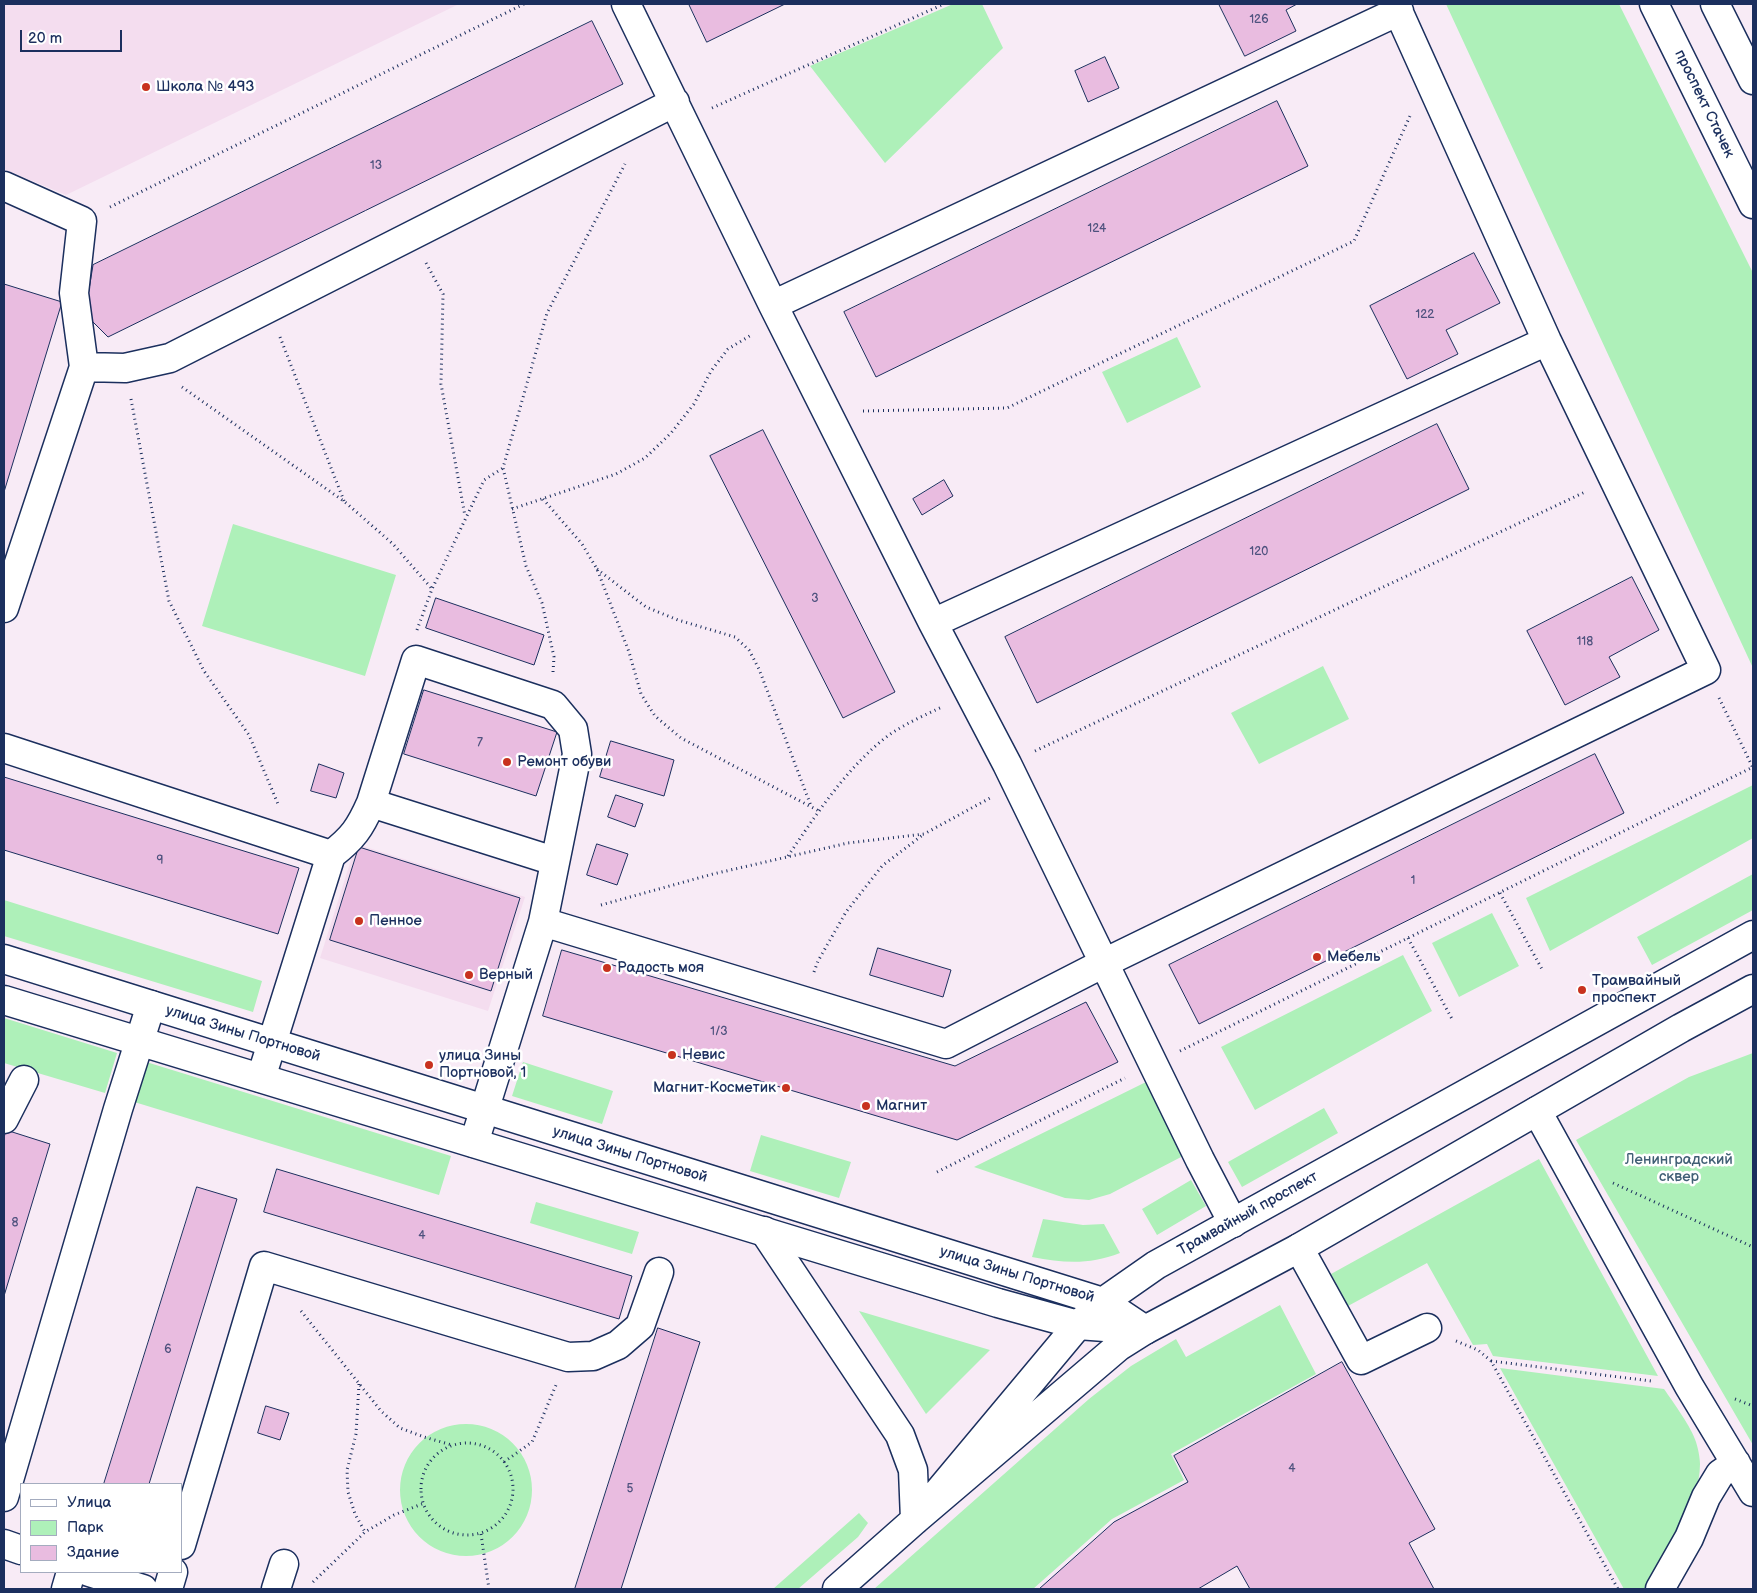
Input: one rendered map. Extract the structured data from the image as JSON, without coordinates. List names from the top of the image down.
{
  "streets": {
    "main road": ["проспект Стачек", "улица Зины Портновой", "Трамвайный проспект"]
  },
  "crossings": [
    ["улица Зины Портновой", "Трамвайный проспект"]
  ],
  "parks": ["Ленинградский сквер"],
  "places": [
    "Школа № 493",
    "Ремонт обуви",
    "Пенное",
    "Мебель",
    "Радость моя",
    "Верный",
    "Трамвайный проспект",
    "Невис",
    "улица Зины Портновой, 1",
    "Магнит-Косметик",
    "Магнит"
  ],
  "house_numbers": [
    "126",
    "13",
    "124",
    "122",
    "120",
    "3",
    "118",
    "7",
    "9",
    "1",
    "1/3",
    "8",
    "4",
    "6",
    "4",
    "5"
  ],
  "legend": ["Улица", "Парк", "Здание"],
  "scale_bar": "20 m"
}
